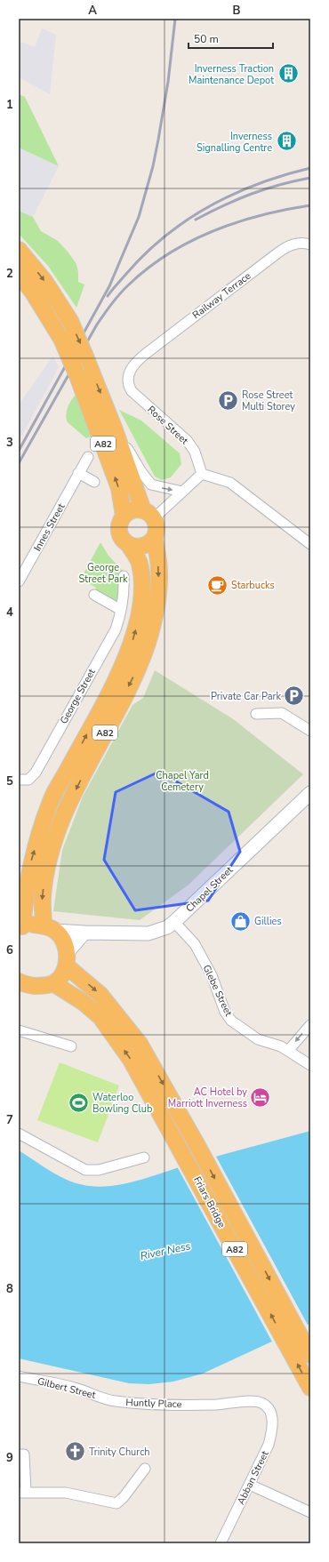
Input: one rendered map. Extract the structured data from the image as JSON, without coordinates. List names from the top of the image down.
{
  "streets": {
    "highway": ["A82", "Friars Bridge"],
    "main road": ["Chapel Street"],
    "street": [
      "Railway Terrace",
      "Rose Street",
      "Innes Street",
      "George Street",
      "Glebe Street",
      "Gilbert Street",
      "Huntly Place",
      "Abban Street"
    ]
  },
  "crossings": [
    ["Railway Terrace", "Rose Street"],
    ["A82", "Chapel Street"],
    ["A82", "Friars Bridge"],
    ["Chapel Street", "Glebe Street"],
    ["Gilbert Street", "Huntly Place"],
    ["Huntly Place", "Abban Street"]
  ],
  "water": ["River Ness"],
  "parks": ["George Street Park", "Chapel Yard Cemetery"],
  "places": {
    "building": ["Inverness Traction Maintenance Depot", "Inverness Signalling Centre"],
    "parking": ["Rose Street Multi Storey", "Private Car Park"],
    "cafe": ["Starbucks"],
    "shop": ["Gillies"],
    "hotel": ["AC Hotel by Marriott Inverness"],
    "sports": ["Waterloo Bowling Club"],
    "church": ["Trinity Church"]
  },
  "scale_bar": "50 m",
  "grid": {
    "columns": ["A", "B"],
    "rows": [
      "1",
      "2",
      "3",
      "4",
      "5",
      "6",
      "7",
      "8",
      "9"
    ]
  }
}
